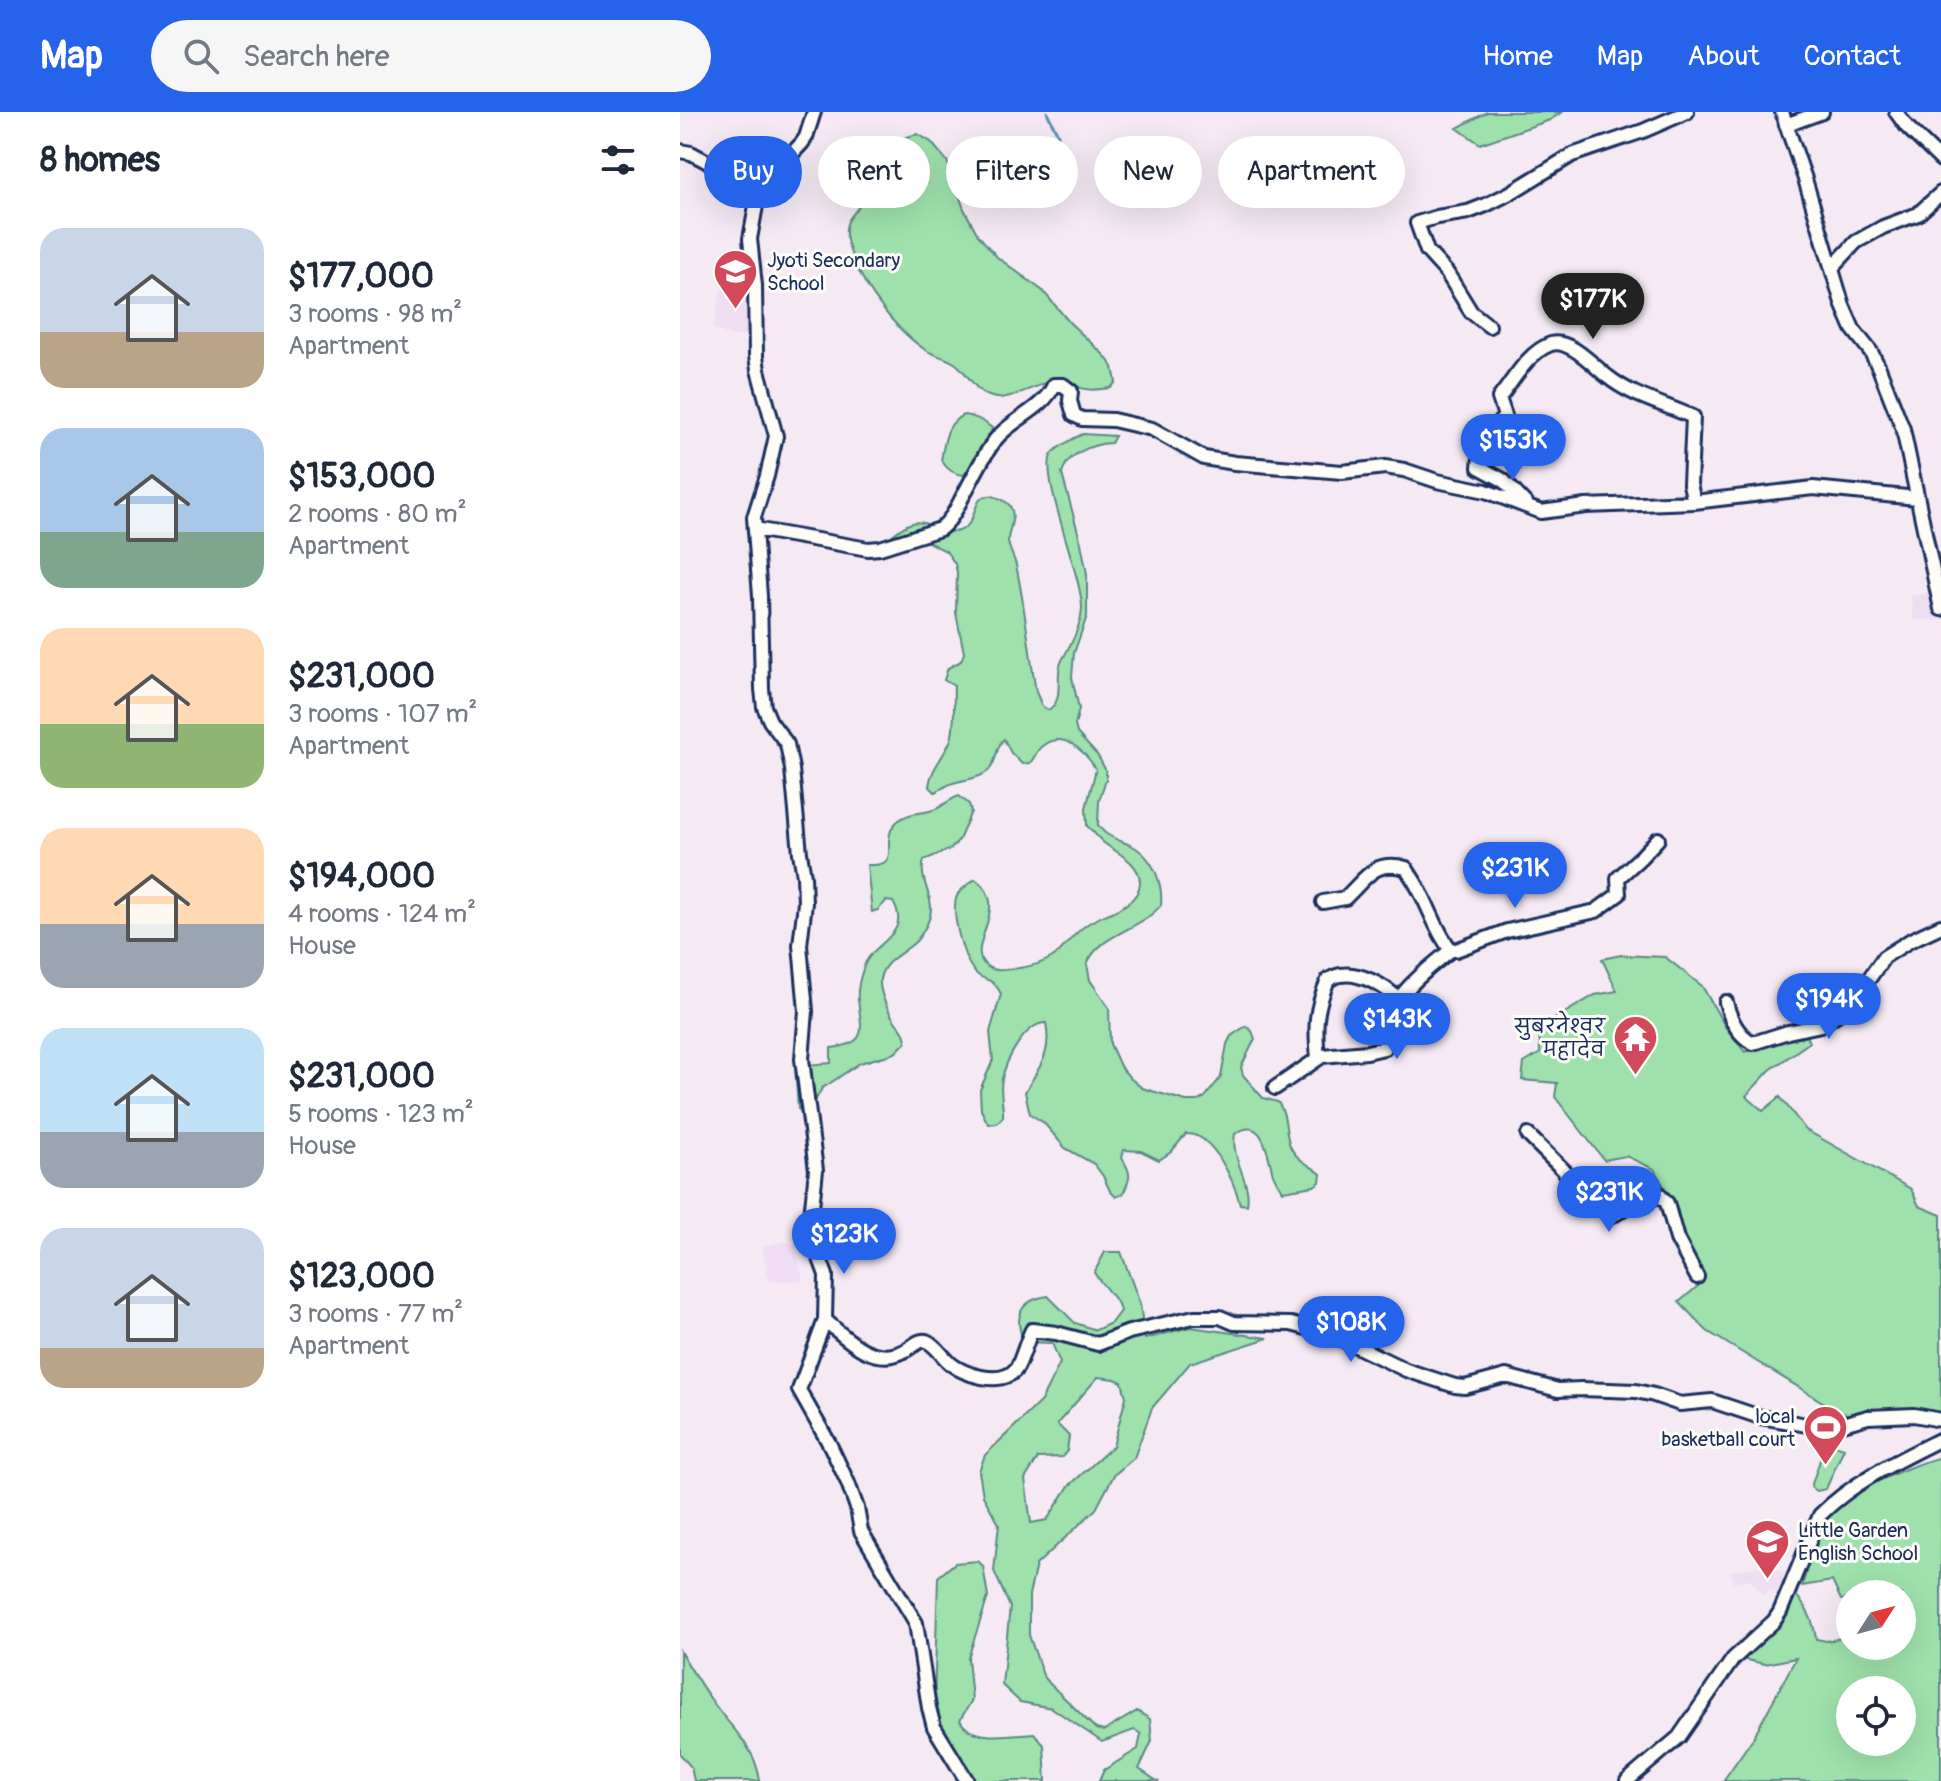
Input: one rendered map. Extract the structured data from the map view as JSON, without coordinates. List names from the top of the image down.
{
  "places": {
    "school or university": ["Jyoti Secondary School", "Little Garden English School"],
    "temple": ["सुबरनेश्वर महादेव"],
    "sports": ["local basketball court"]
  },
  "north": "top right",
  "page": {
    "header": "Map",
    "search": "Search here",
    "nav": [
      "Home",
      "Map",
      "About",
      "Contact"
    ],
    "heading": "8 homes",
    "chip": [
      "Buy",
      "Rent",
      "Filters",
      "New",
      "Apartment"
    ],
    "list": [
      {
        "name": "$177,000",
        "note": "3 rooms · 98 m² · Apartment"
      },
      {
        "name": "$153,000",
        "note": "2 rooms · 80 m² · Apartment"
      },
      {
        "name": "$231,000",
        "note": "3 rooms · 107 m² · Apartment"
      },
      {
        "name": "$194,000",
        "note": "4 rooms · 124 m² · House"
      },
      {
        "name": "$231,000",
        "note": "5 rooms · 123 m² · House"
      },
      {
        "name": "$123,000",
        "note": "3 rooms · 77 m² · Apartment"
      }
    ],
    "price": [
      "$177K",
      "$153K",
      "$231K",
      "$194K",
      "$143K",
      "$231K",
      "$123K",
      "$108K"
    ]
  }
}
